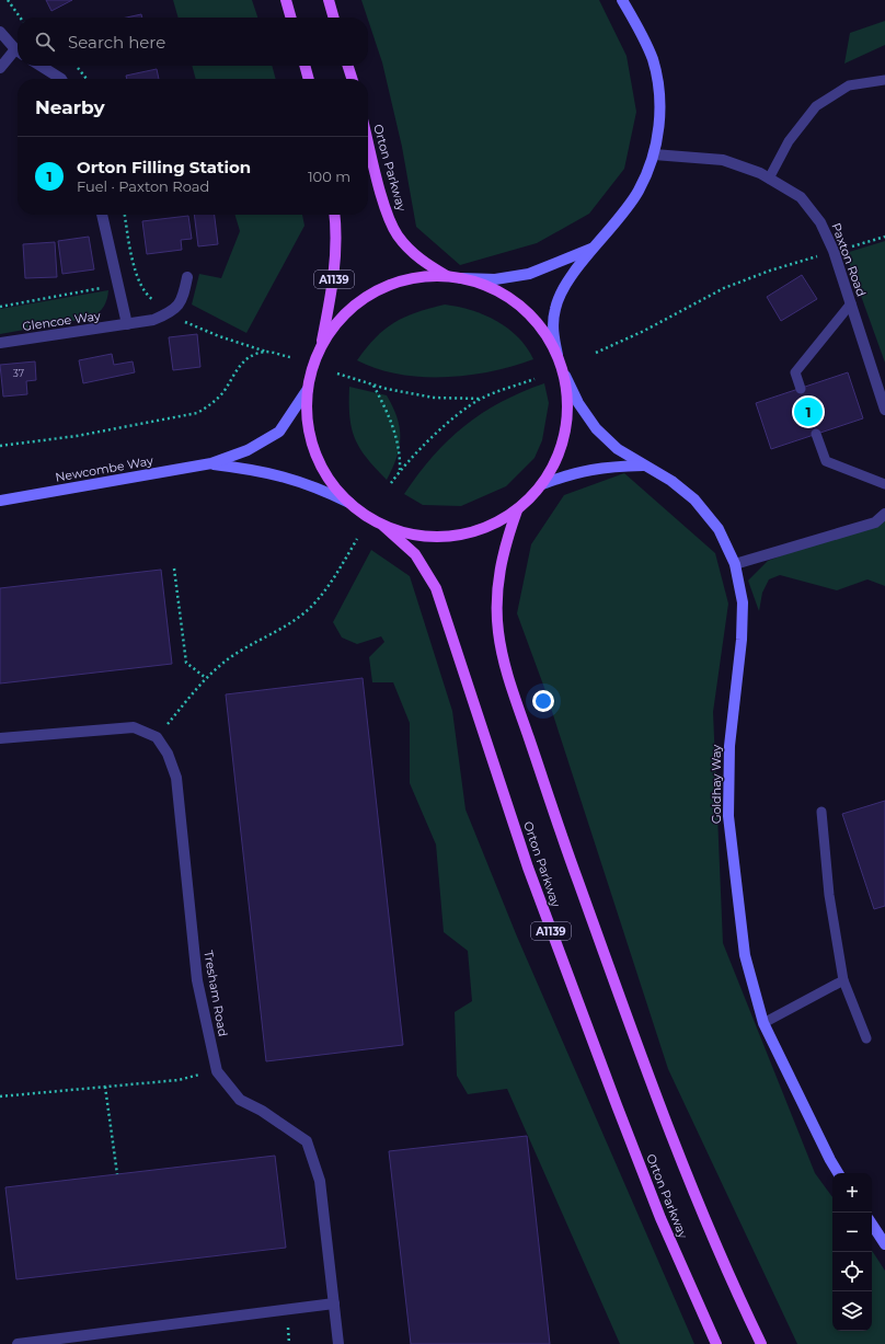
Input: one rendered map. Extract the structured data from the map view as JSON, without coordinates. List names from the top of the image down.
{
  "streets": {
    "main road": ["Orton Parkway", "A1139"],
    "street": [
      "Paxton Road",
      "Glencoe Way",
      "Newcombe Way",
      "Goldhay Way",
      "Tresham Road"
    ]
  },
  "house_numbers": ["37"],
  "page": {
    "search": "Search here",
    "heading": "Nearby",
    "list": [
      {
        "mark": "1",
        "name": "Orton Filling Station",
        "note": "Fuel · Paxton Road",
        "value": "100 m"
      }
    ],
    "pins": "1",
    "map_buttons": ["+", "−"]
  }
}
